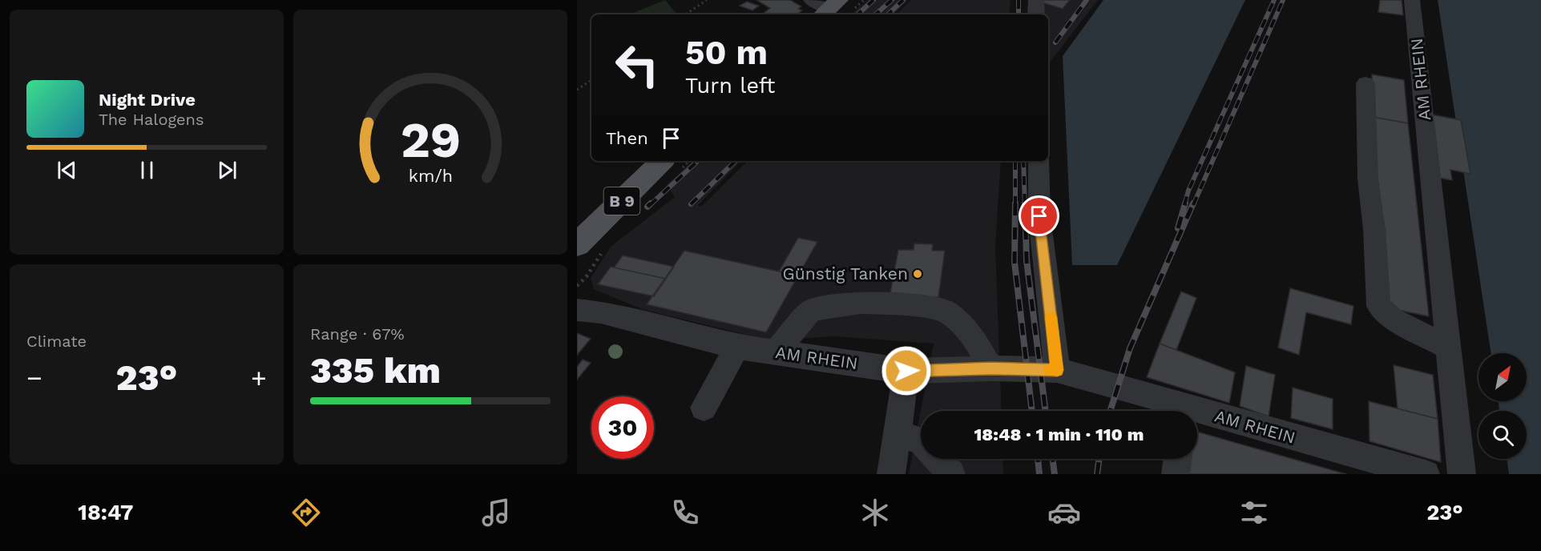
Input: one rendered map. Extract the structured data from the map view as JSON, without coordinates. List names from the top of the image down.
{
  "streets": {
    "main road": ["B 9"],
    "street": ["AM RHEIN"]
  },
  "places": ["Günstig Tanken"],
  "north": "top right",
  "page": {
    "turn": ["50 m", "Turn left"],
    "song": ["Night Drive", "The Halogens"],
    "then": "Then",
    "tile": [
      "Climate",
      ["Range · 67%", "335 km"]
    ],
    "heat": ["−", "23°", "+"],
    "limit": "30",
    "trip": "18:48 · 1 min · 110 m",
    "tabs": ["18:47", "23°"],
    "gauge": ["29", "km/h"]
  }
}
